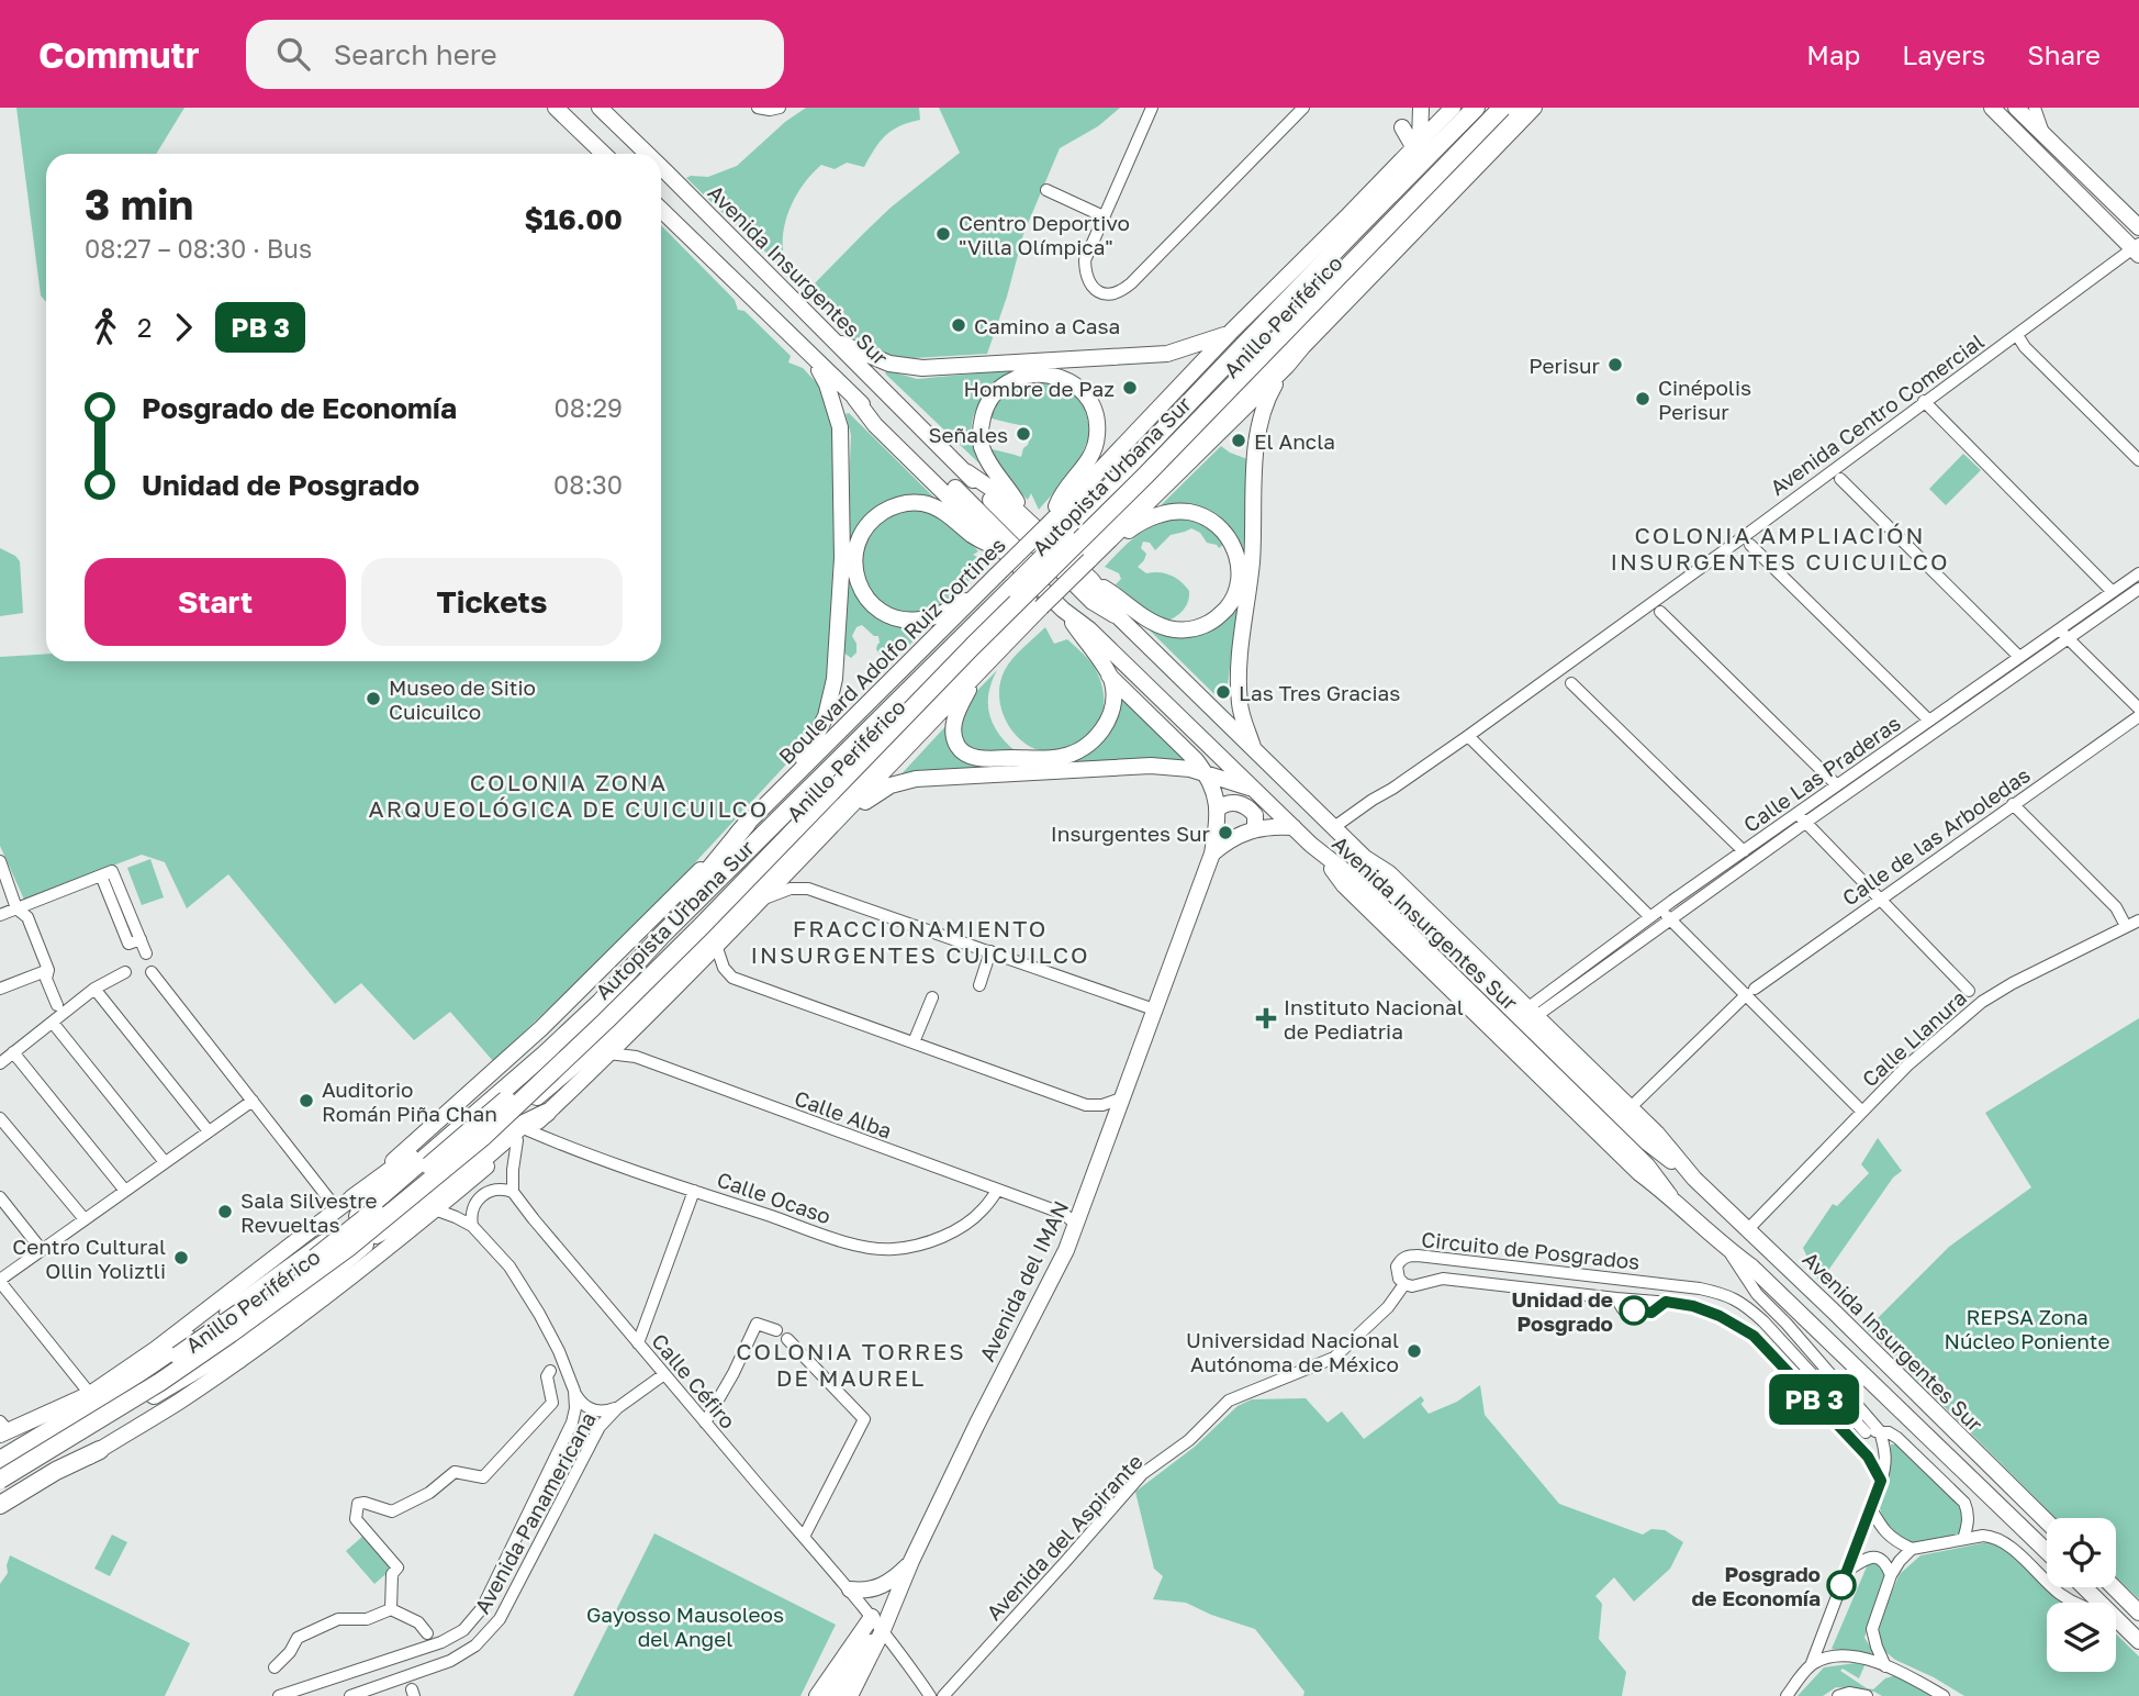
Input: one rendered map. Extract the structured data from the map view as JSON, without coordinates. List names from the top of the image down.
{
  "streets": {
    "highway": ["Anillo Periférico", "Autopista Urbana Sur"],
    "main road": ["Avenida Insurgentes Sur", "Boulevard Adolfo Ruiz Cortines", "Avenida del IMAN"],
    "street": [
      "Avenida Centro Comercial",
      "Calle Las Praderas",
      "Calle de las Arboledas",
      "Calle Llanura",
      "Calle Alba",
      "Calle Ocaso",
      "Circuito de Posgrados",
      "Calle Céfiro",
      "Avenida Panamericana",
      "Avenida del Aspirante"
    ]
  },
  "crossings": [
    ["Avenida Insurgentes Sur", "Avenida Centro Comercial"],
    ["Avenida Insurgentes Sur", "Calle Las Praderas"],
    ["Avenida Insurgentes Sur", "Calle de las Arboledas"],
    ["Avenida Insurgentes Sur", "Calle Llanura"],
    ["Avenida Insurgentes Sur", "Avenida del IMAN"],
    ["Anillo Periférico", "Boulevard Adolfo Ruiz Cortines"],
    ["Calle Alba", "Calle Ocaso"],
    ["Calle Alba", "Avenida del IMAN"],
    ["Circuito de Posgrados", "Avenida del Aspirante"],
    ["Avenida del IMAN", "Calle Céfiro"],
    ["Calle Céfiro", "Avenida Panamericana"]
  ],
  "districts": [
    "COLONIA AMPLIACIÓN INSURGENTES CUICUILCO",
    "COLONIA ZONA ARQUEOLÓGICA DE CUICUILCO",
    "FRACCIONAMIENTO INSURGENTES CUICUILCO",
    "COLONIA TORRES DE MAUREL"
  ],
  "parks": ["REPSA Zona Núcleo Poniente", "Gayosso Mausoleos del Angel"],
  "places": {
    "other": [
      "Centro Deportivo \"Villa Olímpica\"",
      "Camino a Casa",
      "Perisur",
      "Hombre de Paz",
      "Cinépolis Perisur",
      "Señales",
      "El Ancla",
      "Las Tres Gracias",
      "Museo de Sitio Cuicuilco",
      "Insurgentes Sur",
      "Auditorio Román Piña Chan",
      "Sala Silvestre Revueltas",
      "Centro Cultural Ollin Yoliztli",
      "Unidad de Posgrado",
      "Universidad Nacional Autónoma de México",
      "Posgrado de Economía"
    ],
    "health": ["Instituto Nacional de Pediatria"]
  },
  "page": {
    "header": "Commutr",
    "search": "Search here",
    "nav": ["Map", "Layers", "Share"],
    "on_map": "PB 3",
    "heading": ["3 min", "08:27 – 08:30 · Bus", "$16.00"],
    "legs": ["2", "PB 3"],
    "list": [
      {
        "name": "Posgrado de Economía",
        "value": "08:29"
      },
      {
        "name": "Unidad de Posgrado",
        "value": "08:30"
      }
    ],
    "buttons": ["Start", "Tickets"]
  }
}
